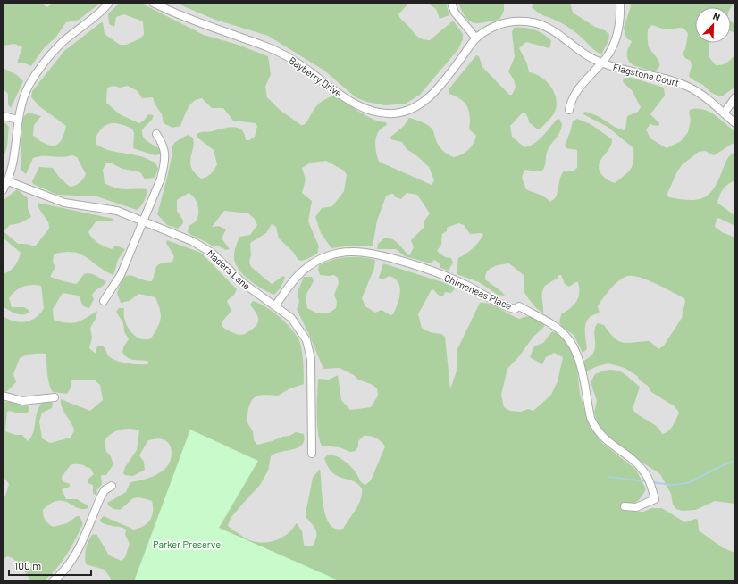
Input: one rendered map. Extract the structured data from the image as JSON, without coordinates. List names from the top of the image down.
{
  "streets": {
    "street": [
      "Flagstone Court",
      "Bayberry Drive",
      "Madera Lane",
      "Chimeneas Place"
    ]
  },
  "crossings": [
    ["Madera Lane", "Chimeneas Place"]
  ],
  "parks": ["Parker Preserve"],
  "scale_bar": "100 m",
  "north": "top right"
}
